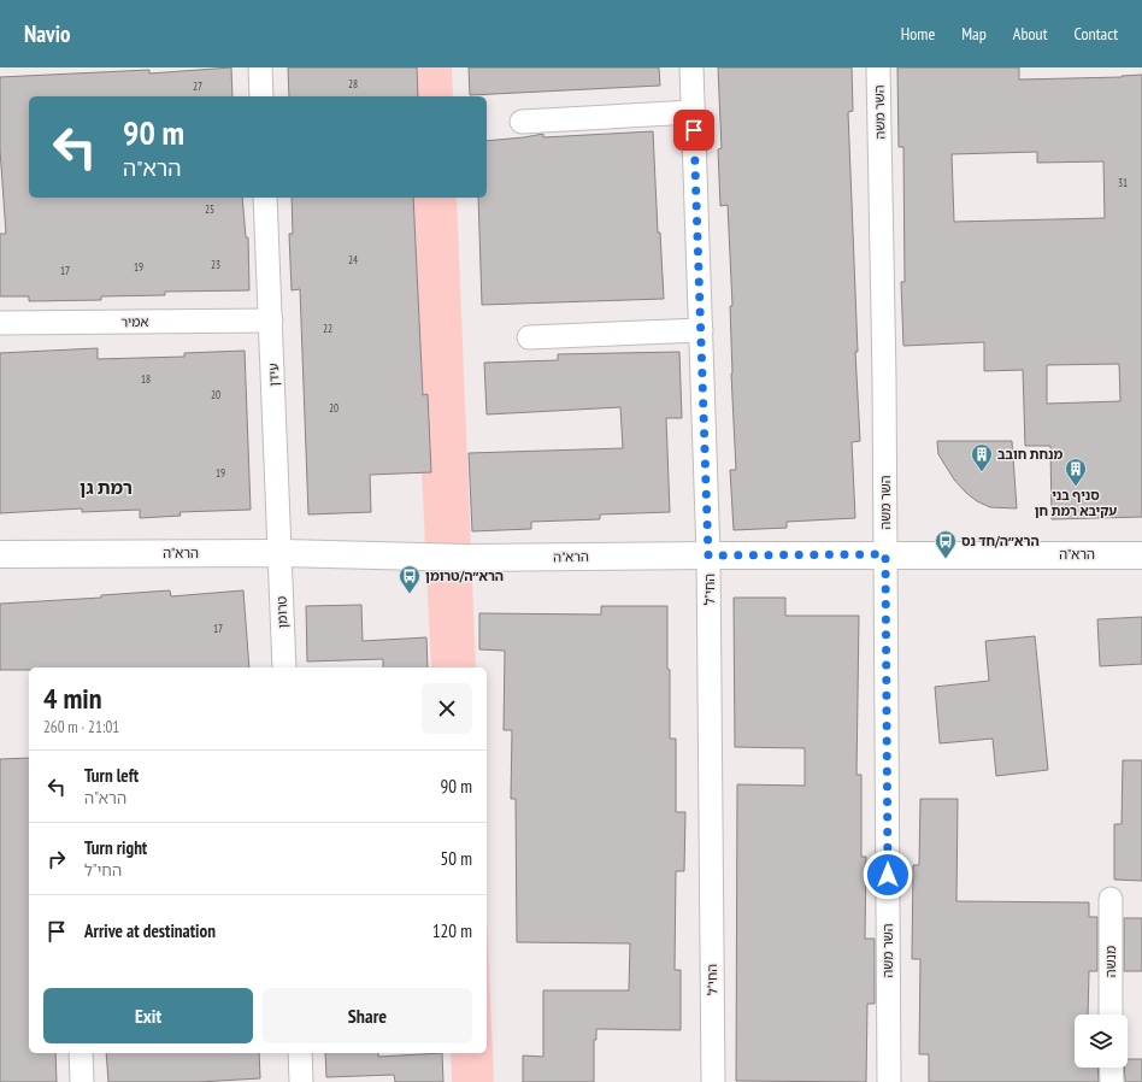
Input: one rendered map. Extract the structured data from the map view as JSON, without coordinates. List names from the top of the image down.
{
  "streets": {
    "street": [
      "השר משה",
      "אמיר",
      "עידן",
      "הרא\"ה",
      "החי\"ל",
      "טרומן",
      "מנשה"
    ]
  },
  "crossings": [
    ["השר משה", "הרא\"ה"],
    ["אמיר", "עידן"],
    ["עידן", "הרא\"ה"],
    ["עידן", "טרומן"],
    ["הרא\"ה", "החי\"ל"],
    ["הרא\"ה", "טרומן"]
  ],
  "districts": ["רמת גן"],
  "places": {
    "building": ["מנחת חובב", "סניף בני עקיבא רמת חן"],
    "bus stop": ["הרא״ה/חד נס", "הרא״ה/טרומן"]
  },
  "house_numbers": [
    "28",
    "27",
    "31",
    "25",
    "24",
    "23",
    "19",
    "17",
    "22",
    "18",
    "20",
    "20",
    "19",
    "17"
  ],
  "page": {
    "header": "Navio",
    "nav": [
      "Home",
      "Map",
      "About",
      "Contact"
    ],
    "turn": ["90 m", "הרא\"ה"],
    "heading": ["4 min", "260 m · 21:01"],
    "list": [
      {
        "name": "Turn left",
        "note": "הרא\"ה",
        "value": "90 m"
      },
      {
        "name": "Turn right",
        "note": "החי\"ל",
        "value": "50 m"
      },
      {
        "name": "Arrive at destination",
        "value": "120 m"
      }
    ],
    "buttons": ["Exit", "Share"]
  }
}
